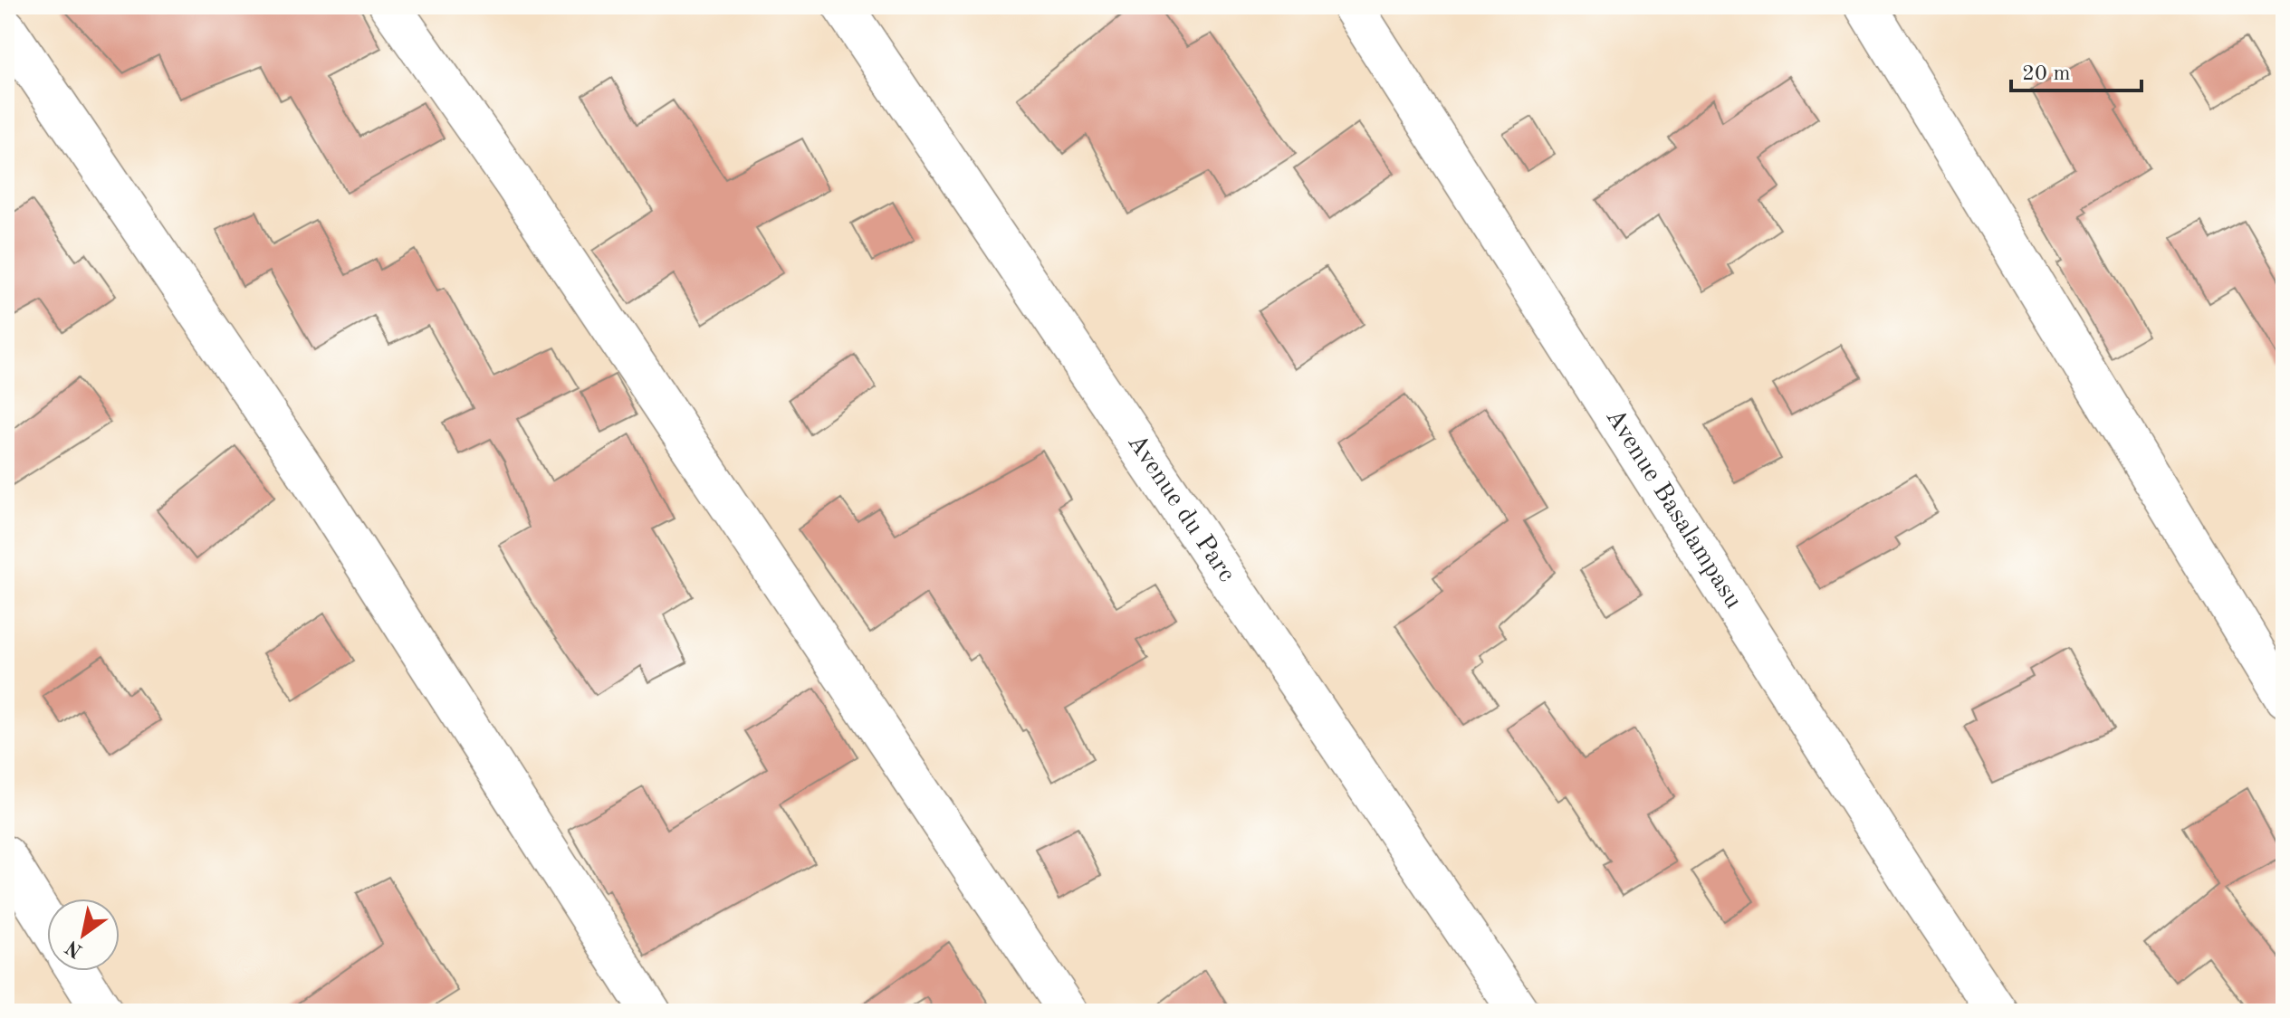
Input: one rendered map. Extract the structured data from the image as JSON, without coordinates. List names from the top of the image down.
{
  "streets": {
    "street": ["Avenue du Parc", "Avenue Basalampasu"]
  },
  "scale_bar": "20 m",
  "north": "bottom left"
}
